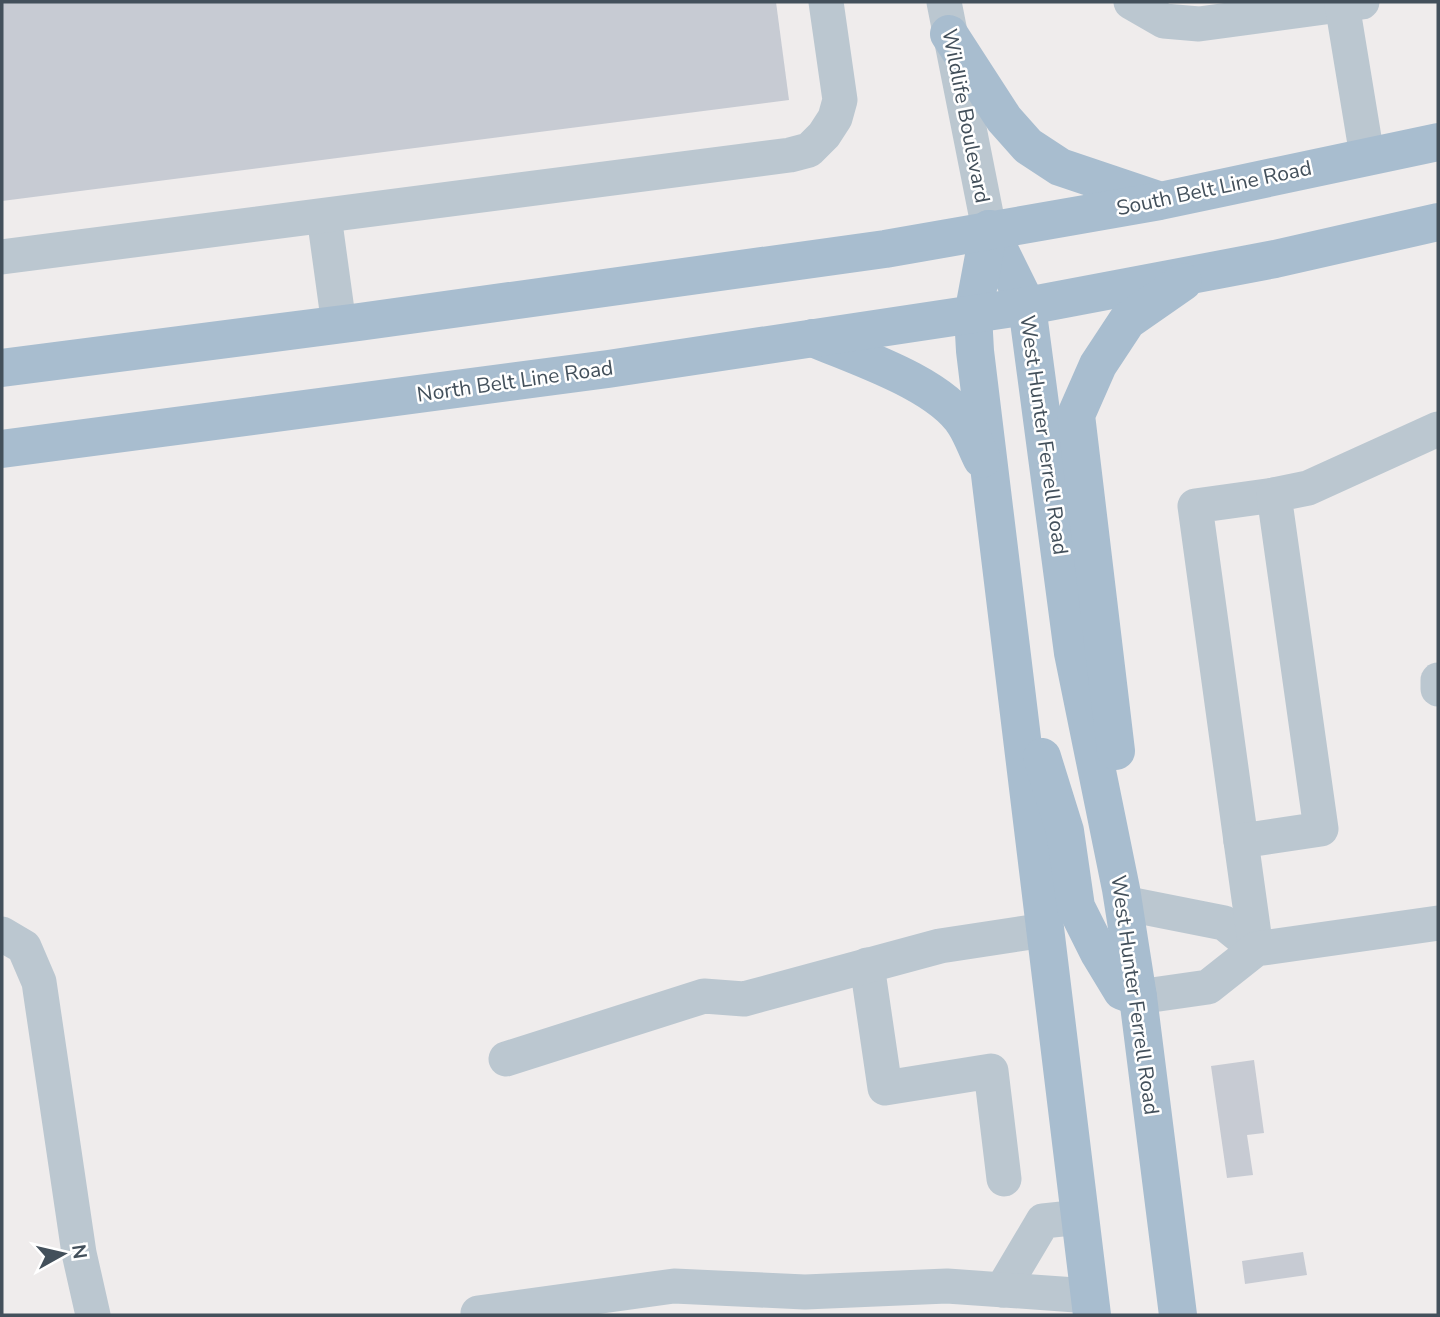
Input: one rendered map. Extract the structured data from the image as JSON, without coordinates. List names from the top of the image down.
{
  "streets": {
    "main road": ["South Belt Line Road", "North Belt Line Road", "West Hunter Ferrell Road"],
    "street": ["Wildlife Boulevard"]
  },
  "crossings": [
    ["Wildlife Boulevard", "South Belt Line Road"],
    ["Wildlife Boulevard", "West Hunter Ferrell Road"],
    ["South Belt Line Road", "West Hunter Ferrell Road"],
    ["North Belt Line Road", "West Hunter Ferrell Road"]
  ],
  "north": "right"
}
